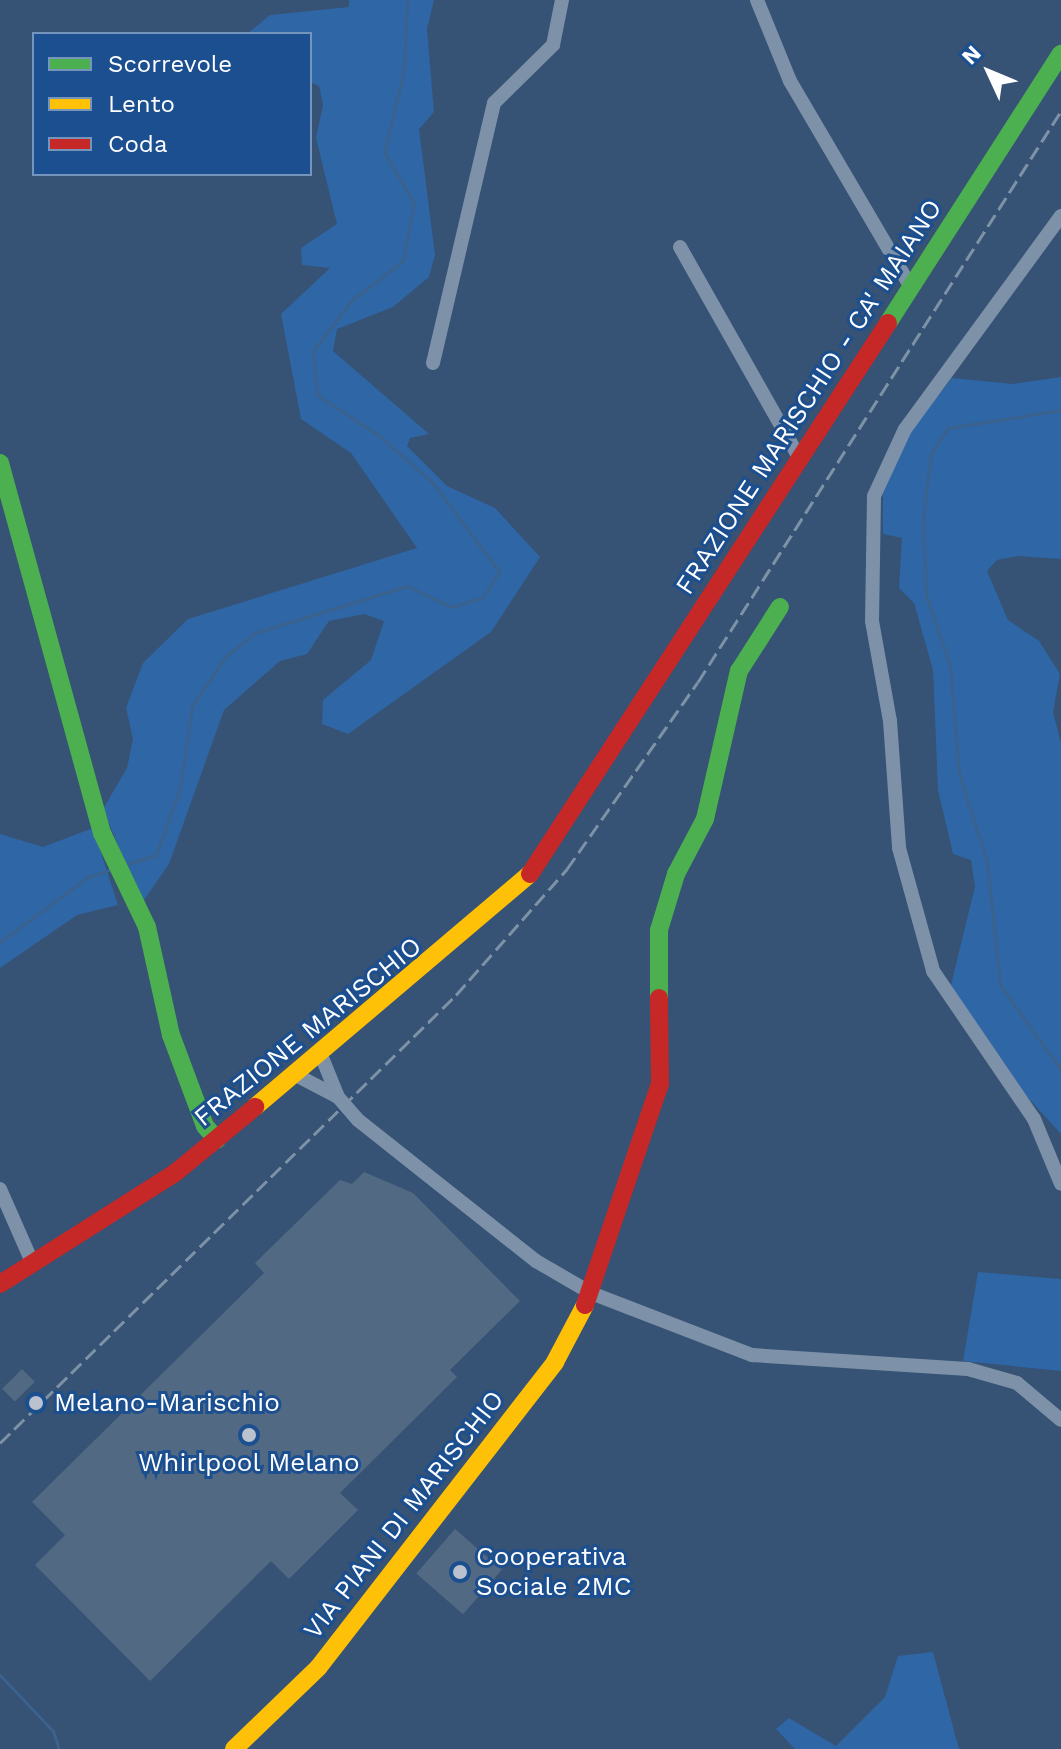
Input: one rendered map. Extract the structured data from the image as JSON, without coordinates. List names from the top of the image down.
{
  "streets": {
    "street": ["FRAZIONE MARISCHIO - CA' MAIANO", "FRAZIONE MARISCHIO", "VIA PIANI DI MARISCHIO"]
  },
  "crossings": [
    ["FRAZIONE MARISCHIO - CA' MAIANO", "FRAZIONE MARISCHIO"]
  ],
  "places": ["Melano-Marischio", "Whirlpool Melano", "Cooperativa Sociale 2MC"],
  "legend": ["Scorrevole", "Lento", "Coda"],
  "north": "top left"
}
